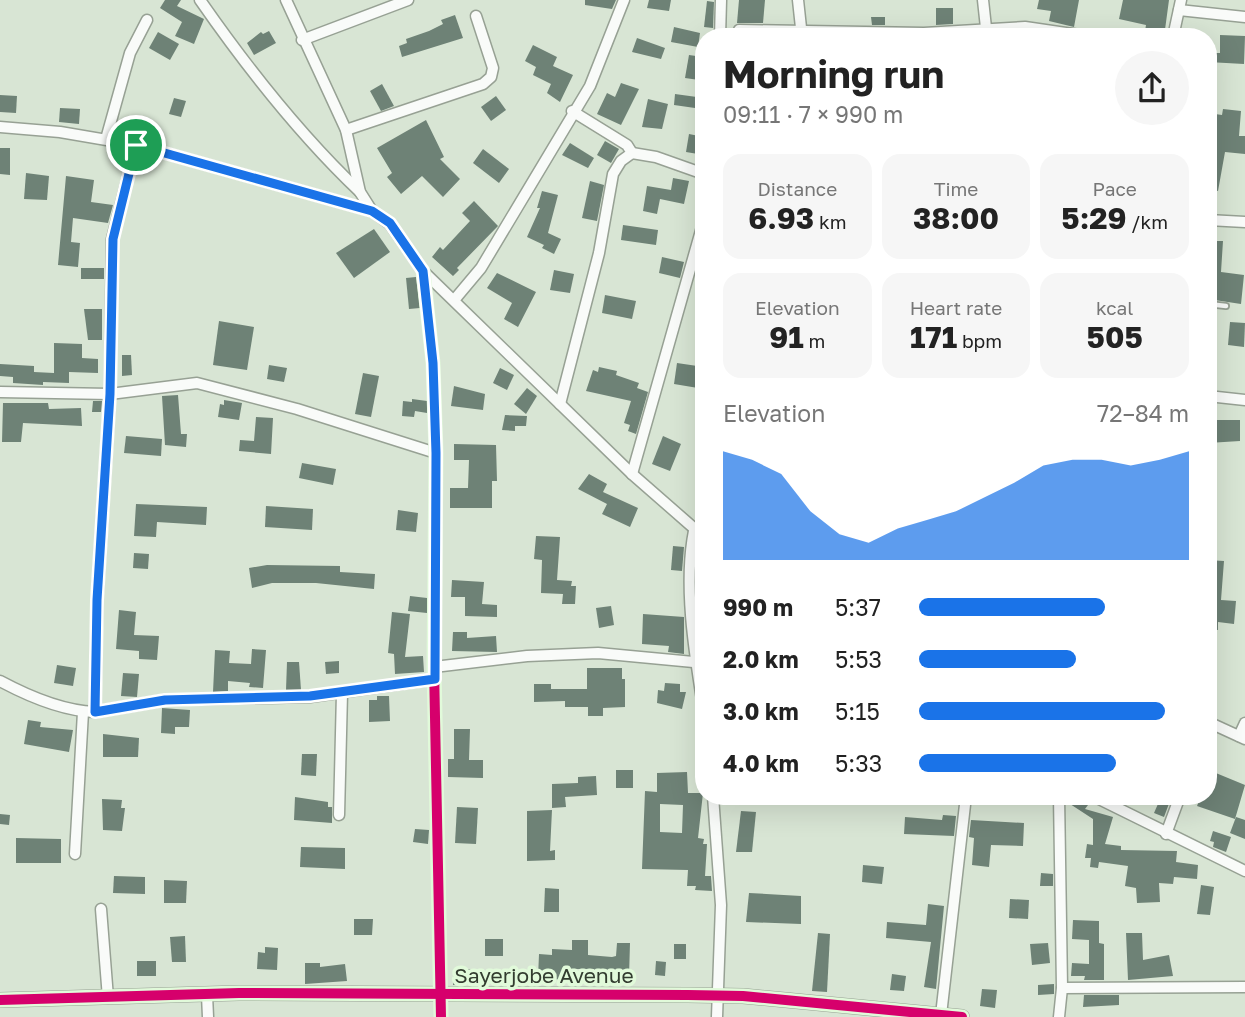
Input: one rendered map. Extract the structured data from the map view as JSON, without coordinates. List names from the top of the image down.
{
  "streets": {
    "street": ["Sayerjobe Avenue"]
  },
  "page": {
    "heading": ["Morning run", "09:11 · 7 × 990 m"],
    "stats": [
      ["Distance", "6.93 km"],
      ["Time", "38:00"],
      ["Pace", "5:29 /km"],
      ["Elevation", "91 m"],
      ["Heart rate", "171 bpm"],
      ["kcal", "505"]
    ],
    "chart": ["Elevation", "72–84 m"],
    "list": [
      {
        "name": "990 m",
        "note": "5:37"
      },
      {
        "name": "2.0 km",
        "note": "5:53"
      },
      {
        "name": "3.0 km",
        "note": "5:15"
      },
      {
        "name": "4.0 km",
        "note": "5:33"
      }
    ]
  }
}
